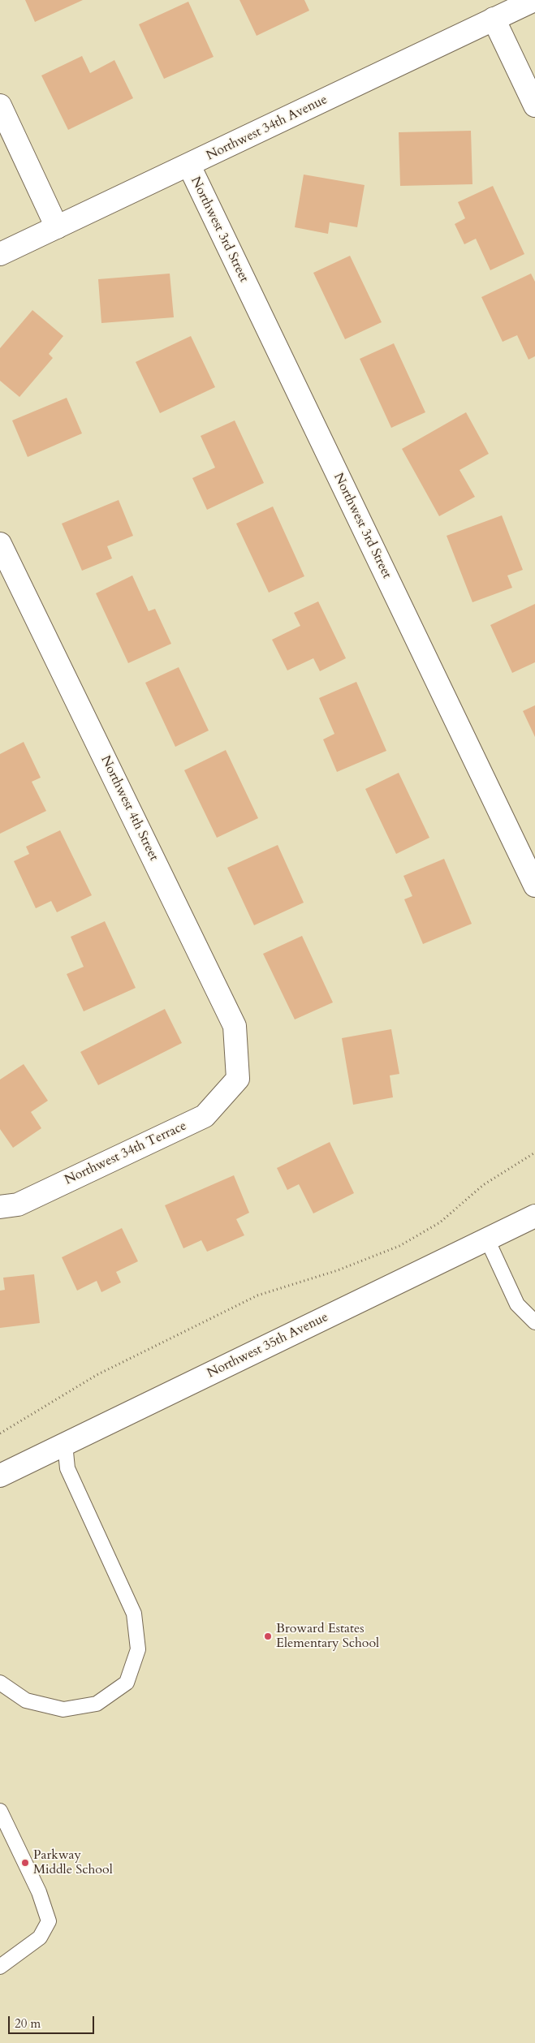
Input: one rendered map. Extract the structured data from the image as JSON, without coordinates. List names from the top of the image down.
{
  "streets": {
    "street": [
      "Northwest 34th Avenue",
      "Northwest 3rd Street",
      "Northwest 4th Street",
      "Northwest 34th Terrace",
      "Northwest 35th Avenue"
    ]
  },
  "crossings": [
    ["Northwest 34th Avenue", "Northwest 3rd Street"],
    ["Northwest 4th Street", "Northwest 34th Terrace"]
  ],
  "places": ["Broward Estates Elementary School", "Parkway Middle School"],
  "scale_bar": "20 m"
}
